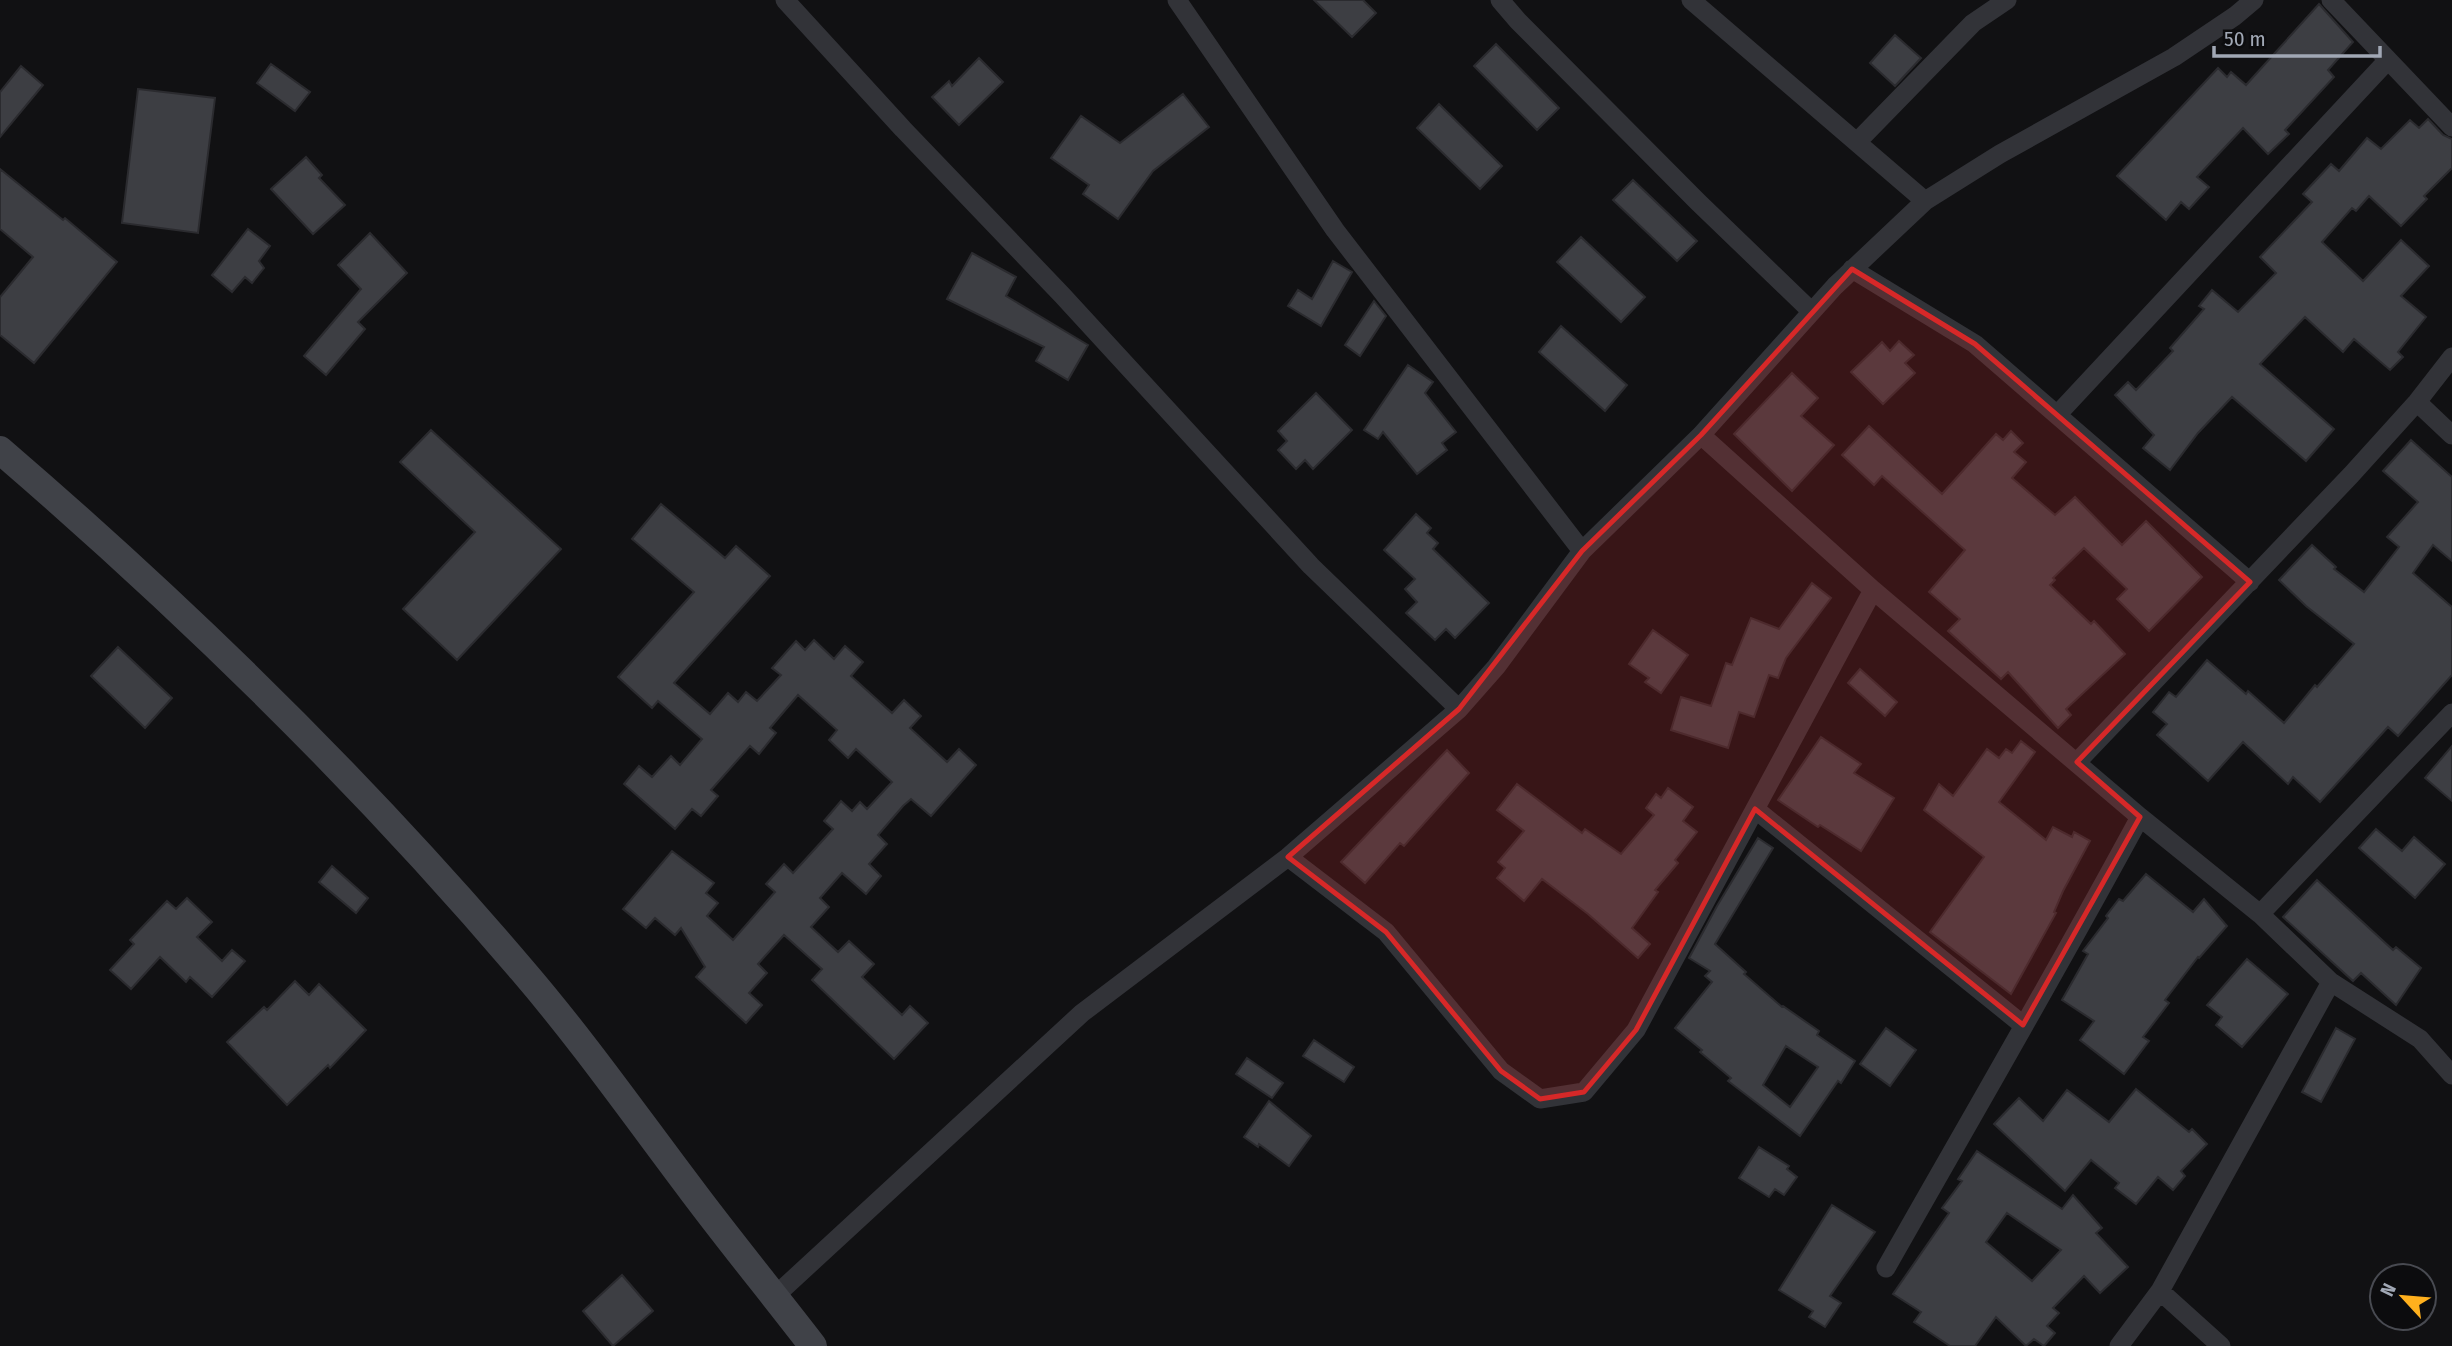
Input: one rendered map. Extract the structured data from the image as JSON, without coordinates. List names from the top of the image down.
{
  "scale_bar": "50 m",
  "north": "top left"
}
